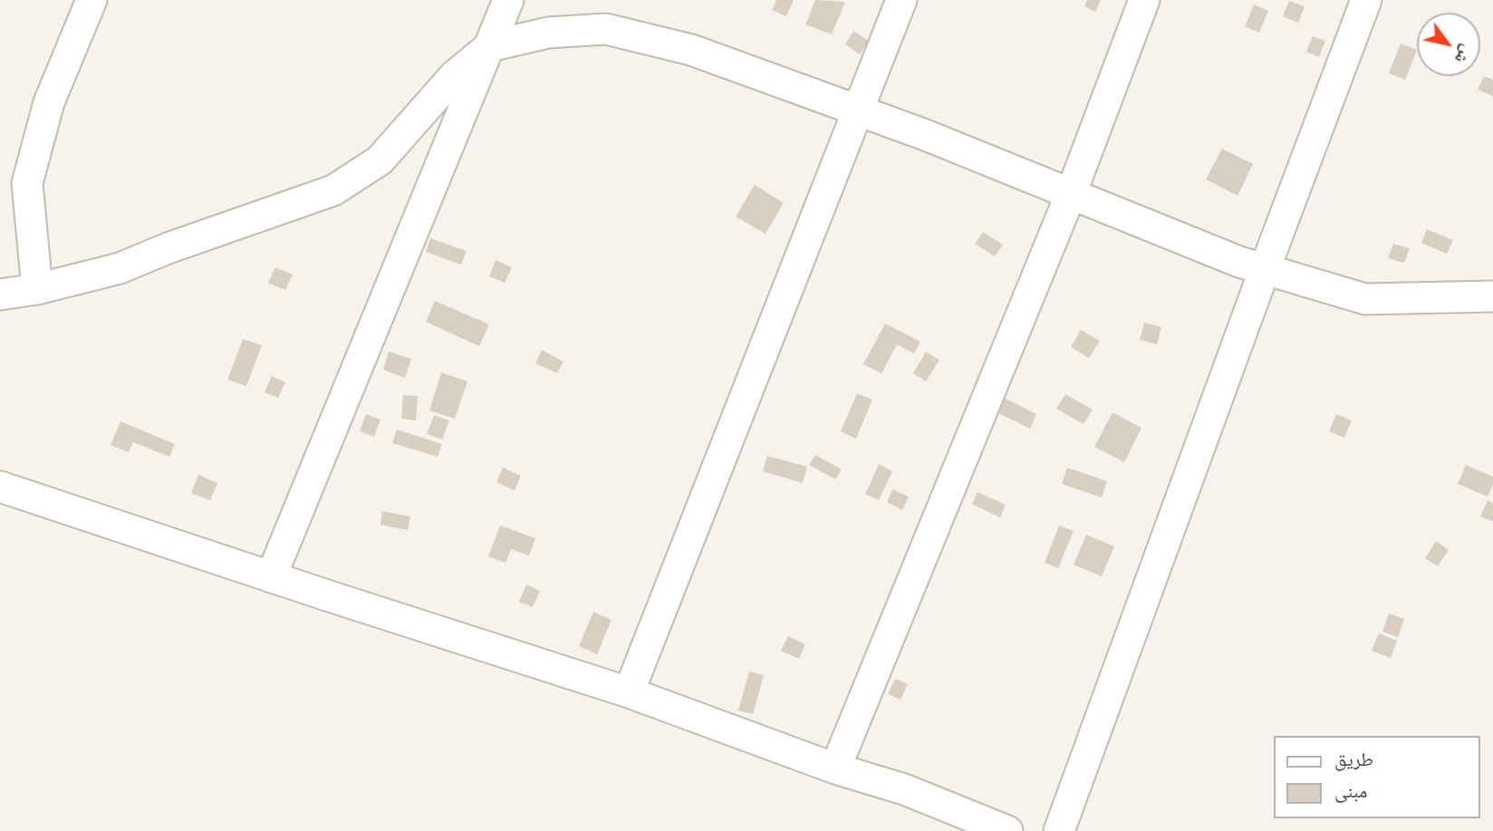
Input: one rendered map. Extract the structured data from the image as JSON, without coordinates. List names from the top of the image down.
{
  "legend": ["طريق", "مبنى"],
  "north": "bottom right"
}
